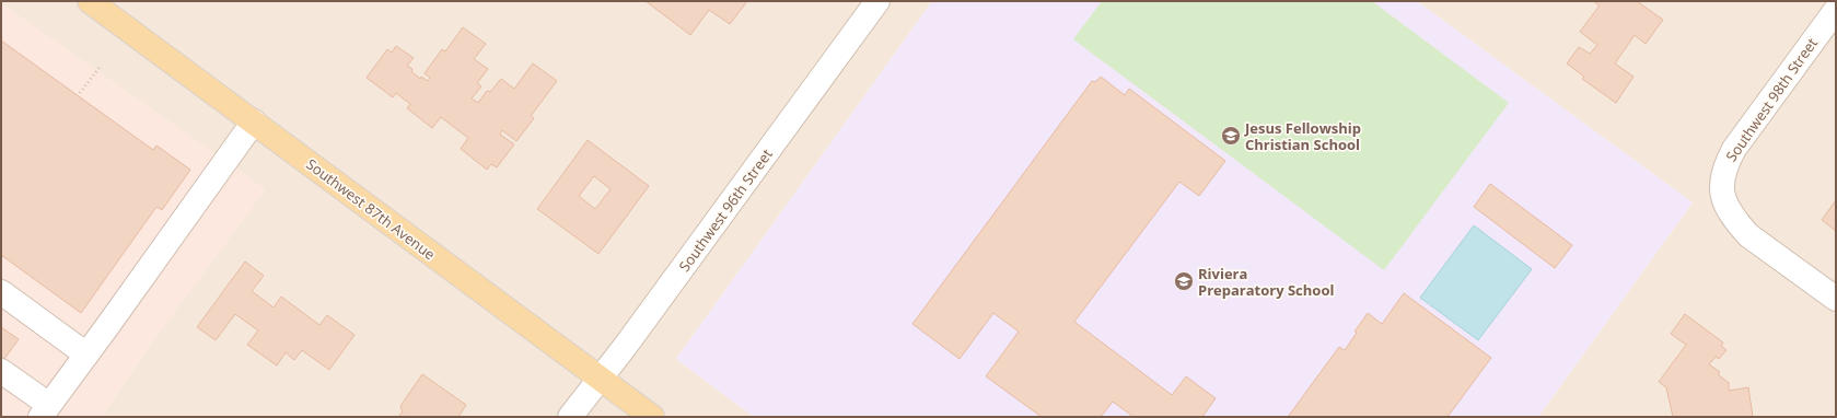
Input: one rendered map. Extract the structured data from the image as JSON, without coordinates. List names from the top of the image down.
{
  "streets": {
    "main road": ["Southwest 87th Avenue"],
    "street": ["Southwest 98th Street", "Southwest 96th Street"]
  },
  "crossings": [
    ["Southwest 87th Avenue", "Southwest 96th Street"]
  ],
  "places": {
    "school or university": ["Jesus Fellowship Christian School", "Riviera Preparatory School"]
  }
}
